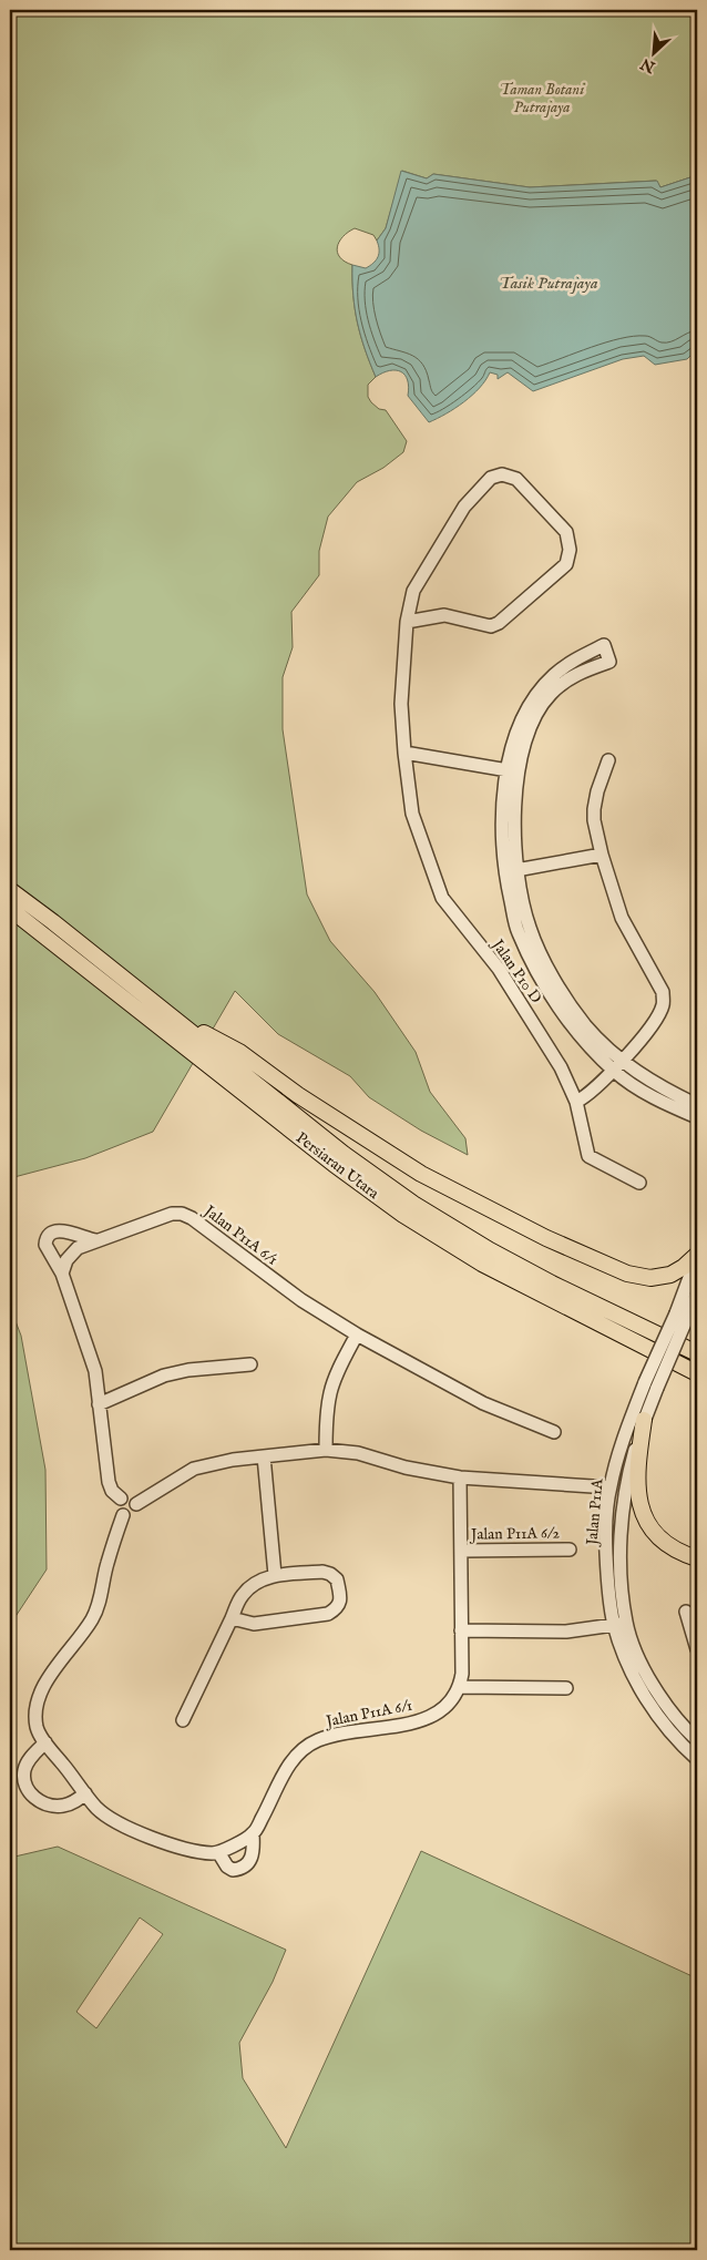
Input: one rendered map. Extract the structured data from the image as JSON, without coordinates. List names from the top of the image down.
{
  "streets": {
    "main road": ["Persiaran Utara"],
    "street": [
      "Jalan P10 D",
      "Jalan P11A 6/1",
      "Jalan P11A",
      "Jalan P11A 6/2"
    ]
  },
  "water": ["Tasik Putrajaya"],
  "parks": ["Taman Botani Putrajaya"],
  "north": "bottom left"
}
